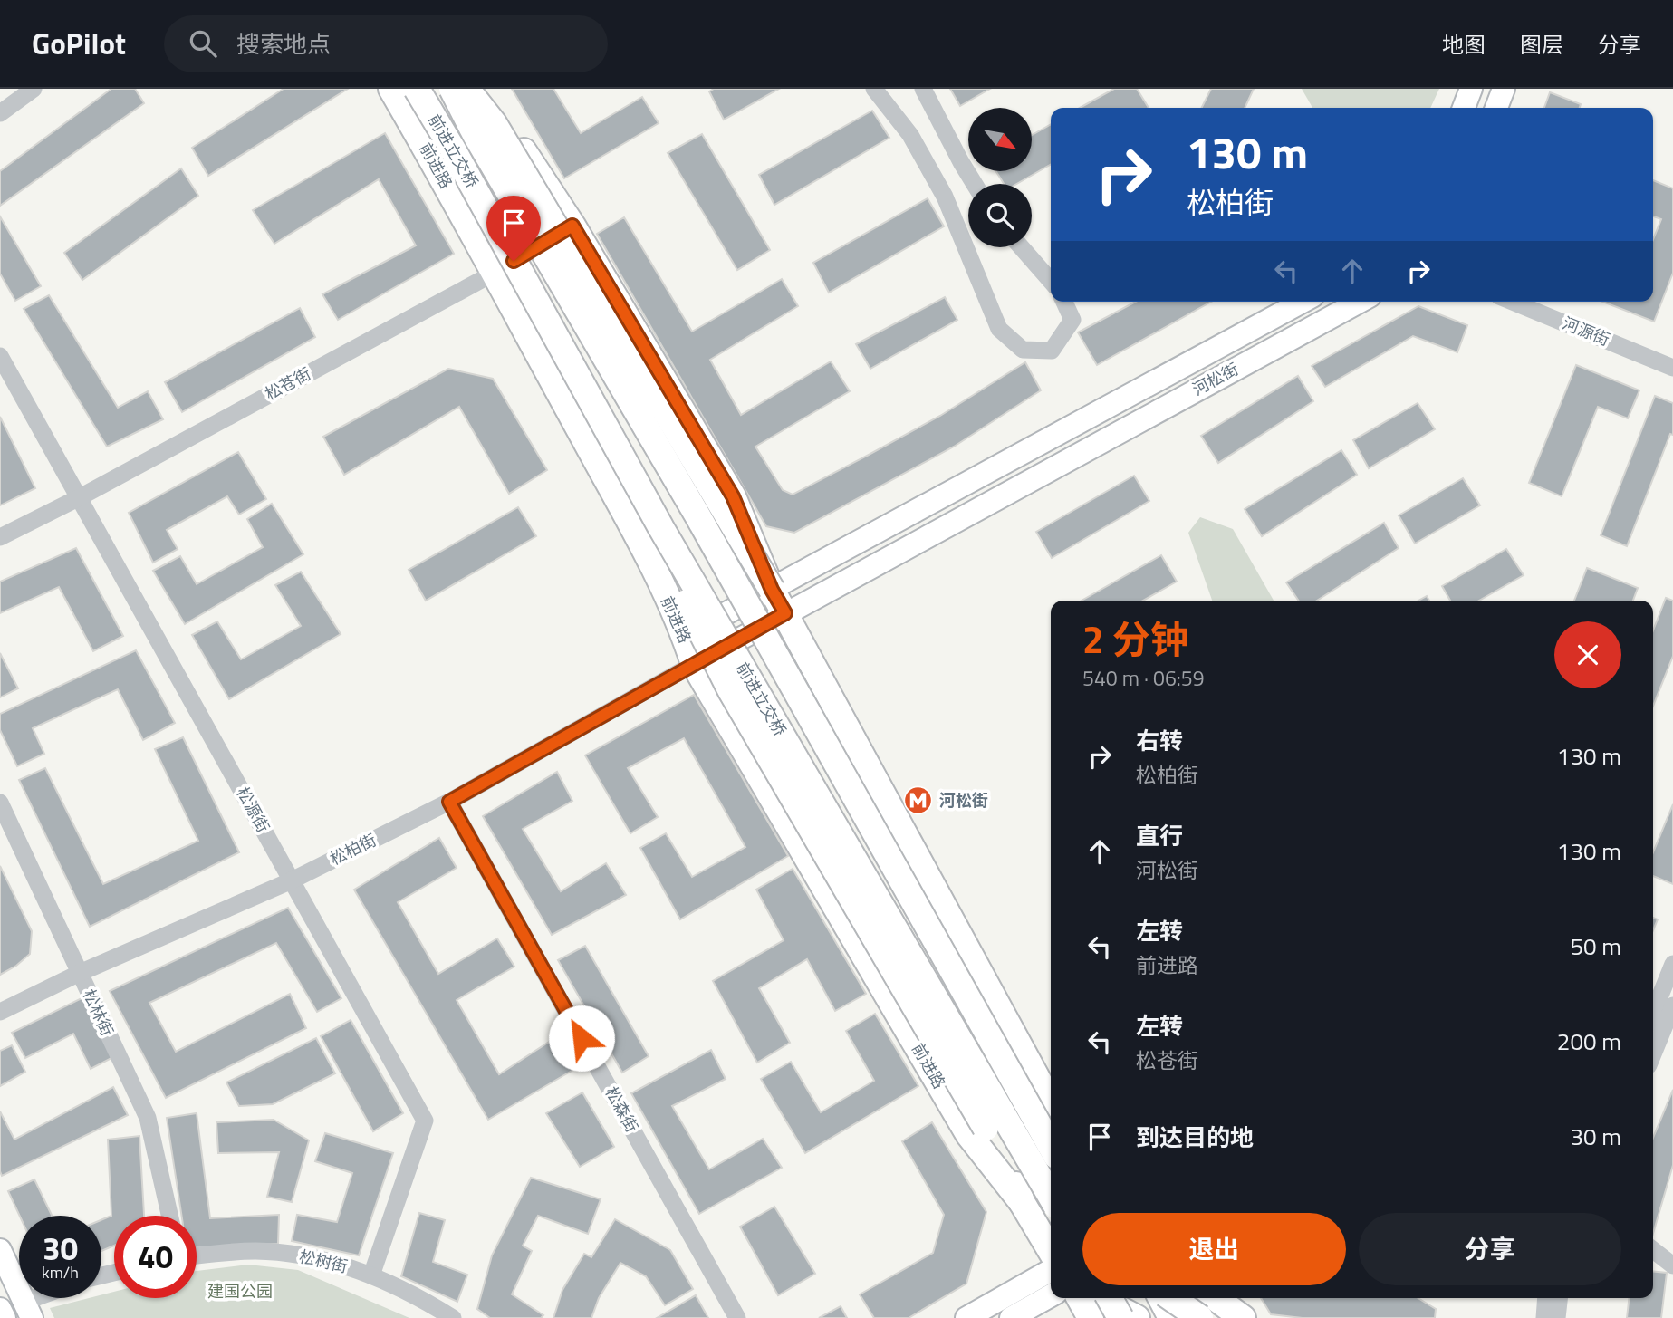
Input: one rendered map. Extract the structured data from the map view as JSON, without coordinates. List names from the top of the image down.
{
  "streets": {
    "highway": ["前进立交桥", "前进路"],
    "main road": ["河松街"],
    "street": [
      "河源街",
      "松苍街",
      "松源街",
      "松柏街",
      "松林街",
      "松森街",
      "松树街"
    ]
  },
  "crossings": [
    ["前进立交桥", "前进路"],
    ["前进路", "河松街"],
    ["前进路", "松苍街"],
    ["前进路", "松柏街"],
    ["河松街", "松柏街"],
    ["松苍街", "松源街"],
    ["松源街", "松柏街"],
    ["松源街", "松树街"],
    ["松柏街", "松林街"],
    ["松柏街", "松森街"]
  ],
  "parks": ["建国公园"],
  "places": {
    "metro station": ["河松街"]
  },
  "north": "bottom right",
  "page": {
    "header": "GoPilot",
    "search": "搜索地点",
    "nav": ["地图", "图层", "分享"],
    "turn": ["130 m", "松柏街"],
    "heading": ["2 分钟", "540 m · 06:59"],
    "list": [
      {
        "name": "右转",
        "note": "松柏街",
        "value": "130 m"
      },
      {
        "name": "直行",
        "note": "河松街",
        "value": "130 m"
      },
      {
        "name": "左转",
        "note": "前进路",
        "value": "50 m"
      },
      {
        "name": "左转",
        "note": "松苍街",
        "value": "200 m"
      },
      {
        "name": "到达目的地",
        "value": "30 m"
      }
    ],
    "buttons": ["退出", "分享"],
    "speed": "30 km/h",
    "limit": "40"
  }
}
